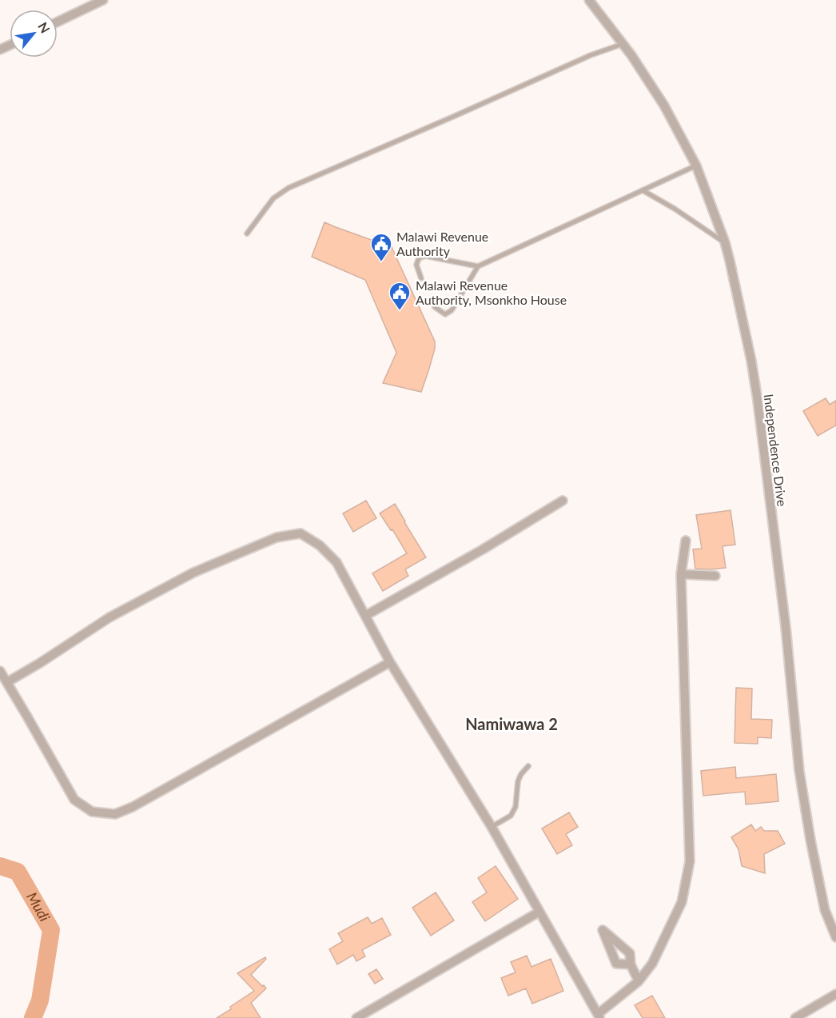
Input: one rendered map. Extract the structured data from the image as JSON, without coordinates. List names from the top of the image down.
{
  "streets": {
    "street": ["Independence Drive"]
  },
  "districts": ["Namiwawa 2"],
  "water": ["Mudi"],
  "places": {
    "public building": ["Malawi Revenue Authority", "Malawi Revenue Authority, Msonkho House"]
  },
  "north": "top right"
}
